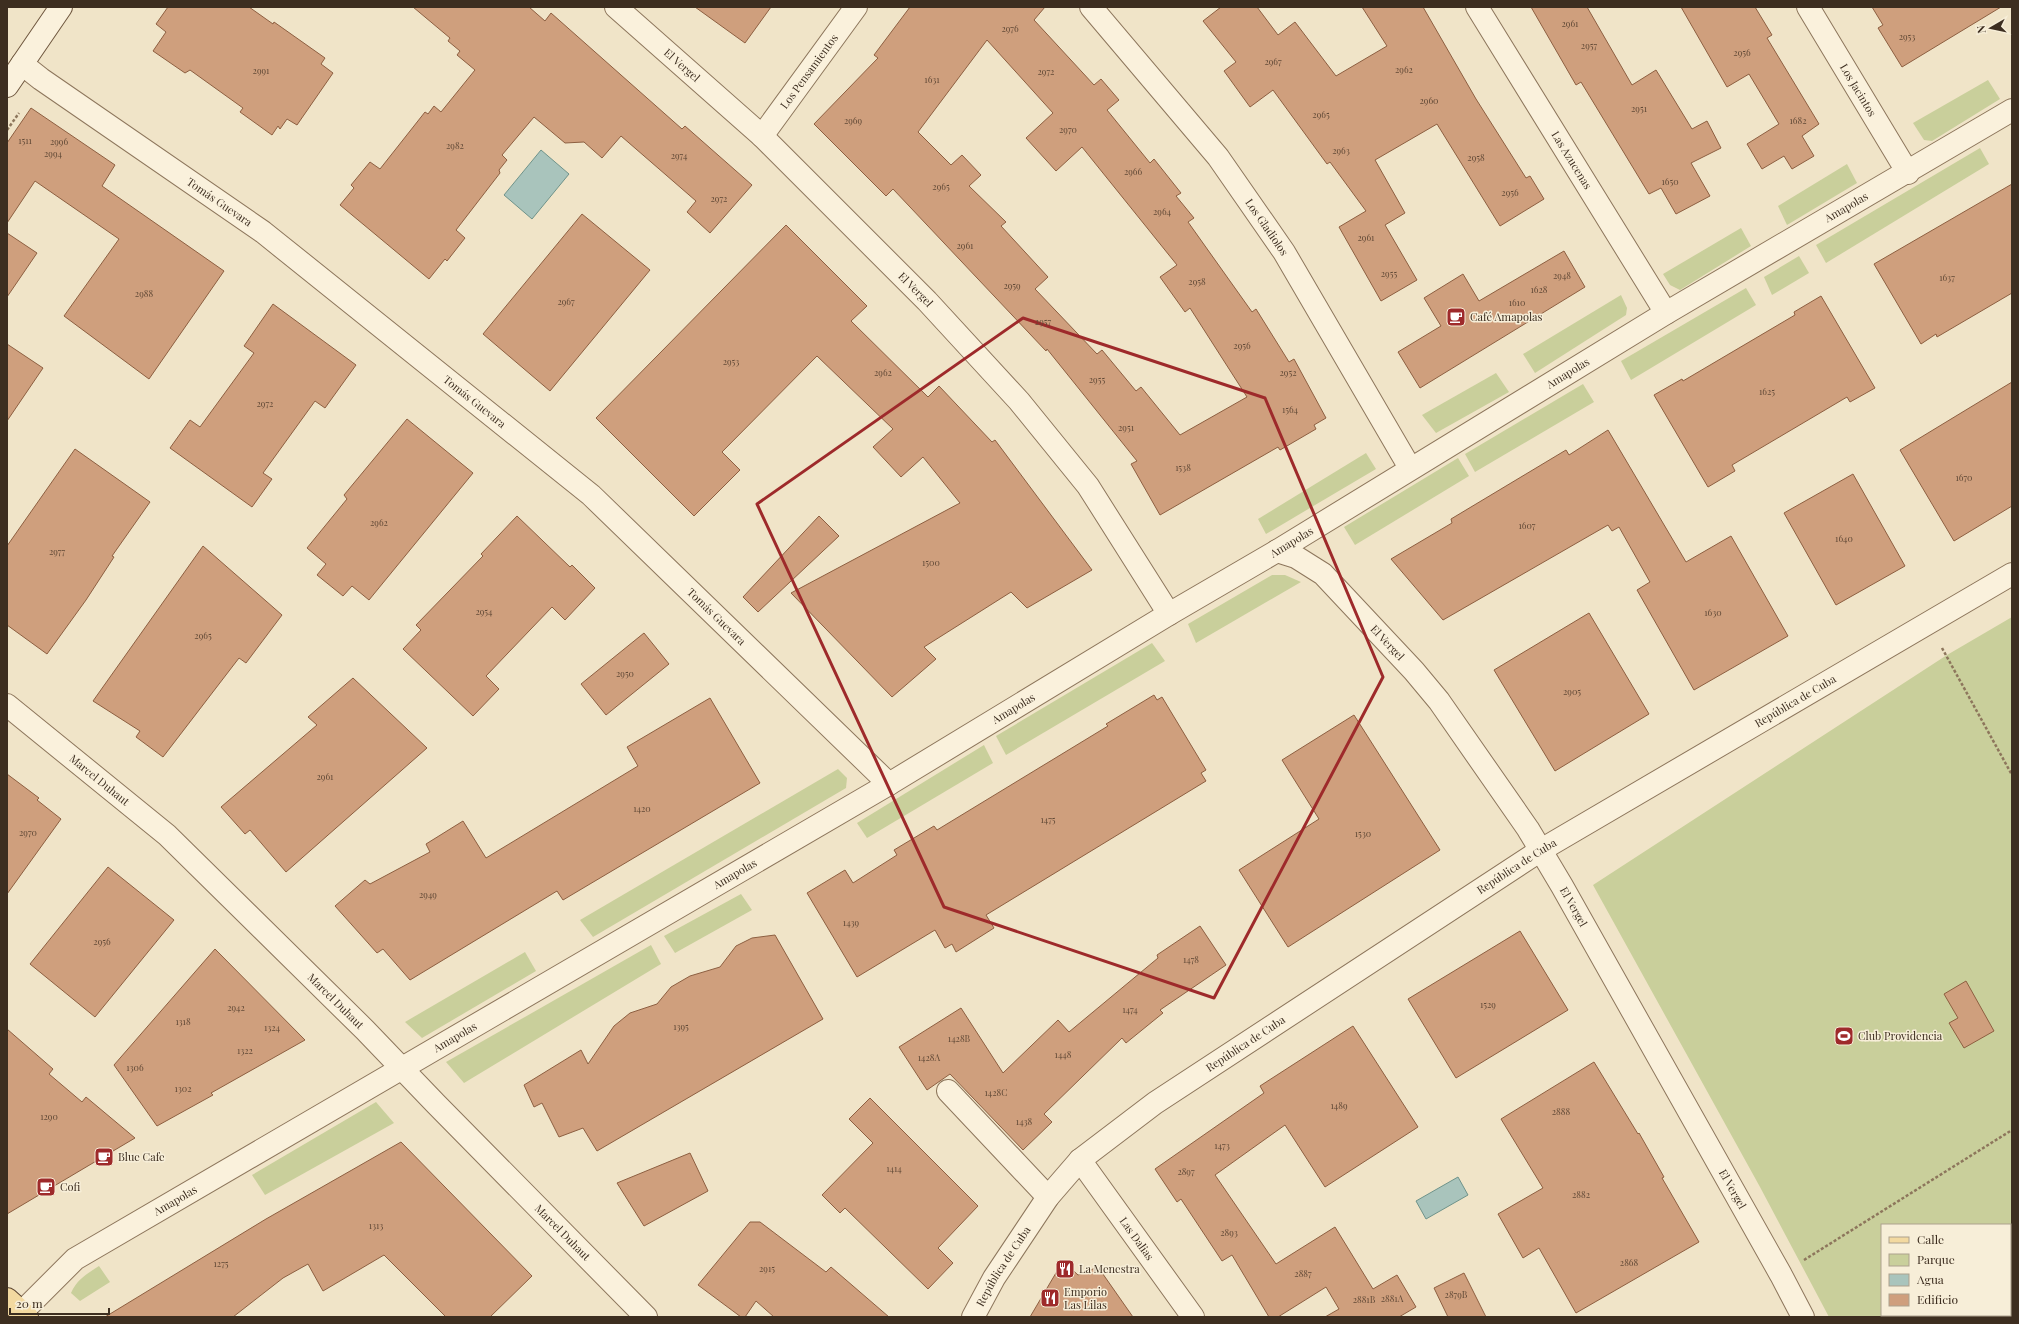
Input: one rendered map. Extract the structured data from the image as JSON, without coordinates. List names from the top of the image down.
{
  "streets": {
    "street": [
      "El Vergel",
      "Los Pensamientos",
      "Los Jacintos",
      "Las Azucenas",
      "Tomás Guevara",
      "Amapolas",
      "Los Gladiolos",
      "República de Cuba",
      "Marcel Duhaut",
      "Las Dalias"
    ]
  },
  "crossings": [
    ["El Vergel", "Los Pensamientos"],
    ["El Vergel", "Amapolas"],
    ["El Vergel", "República de Cuba"],
    ["Los Jacintos", "Amapolas"],
    ["Las Azucenas", "Amapolas"],
    ["Tomás Guevara", "Amapolas"],
    ["Amapolas", "Los Gladiolos"],
    ["Amapolas", "Marcel Duhaut"],
    ["República de Cuba", "Las Dalias"]
  ],
  "places": {
    "cafe": ["Café Amapolas", "Blue Cafe", "Cofi"],
    "sports": ["Club Providencia"],
    "restaurant": ["La Menestra", "Emporio Las Lilas"]
  },
  "house_numbers": [
    "2961",
    "2976",
    "2953",
    "2957",
    "2956",
    "2967",
    "2962",
    "2991",
    "2972",
    "1631",
    "2960",
    "2951",
    "2965",
    "2969",
    "1682",
    "2970",
    "1511",
    "2996",
    "2982",
    "2963",
    "2994",
    "2974",
    "2958",
    "2966",
    "1650",
    "2965",
    "2956",
    "2972",
    "2964",
    "2961",
    "2961",
    "2955",
    "2948",
    "1637",
    "2958",
    "2959",
    "1628",
    "2988",
    "2967",
    "1610",
    "2957",
    "2956",
    "2953",
    "2962",
    "2952",
    "2955",
    "1625",
    "2972",
    "1564",
    "2951",
    "1538",
    "1670",
    "2962",
    "1607",
    "1640",
    "2977",
    "1500",
    "2954",
    "1630",
    "2965",
    "2950",
    "2905",
    "2961",
    "1420",
    "1475",
    "2970",
    "1530",
    "2949",
    "1439",
    "2956",
    "1478",
    "1529",
    "2942",
    "1474",
    "1318",
    "1395",
    "1324",
    "1428B",
    "1322",
    "1448",
    "1428A",
    "1306",
    "1302",
    "1428C",
    "1489",
    "2888",
    "1290",
    "1438",
    "1473",
    "1414",
    "2897",
    "2882",
    "1313",
    "2893",
    "2868",
    "1275",
    "2915",
    "2887",
    "2879B",
    "2881A",
    "2881B"
  ],
  "legend": [
    "Calle",
    "Parque",
    "Agua",
    "Edificio"
  ],
  "scale_bar": "20 m",
  "north": "left"
}
